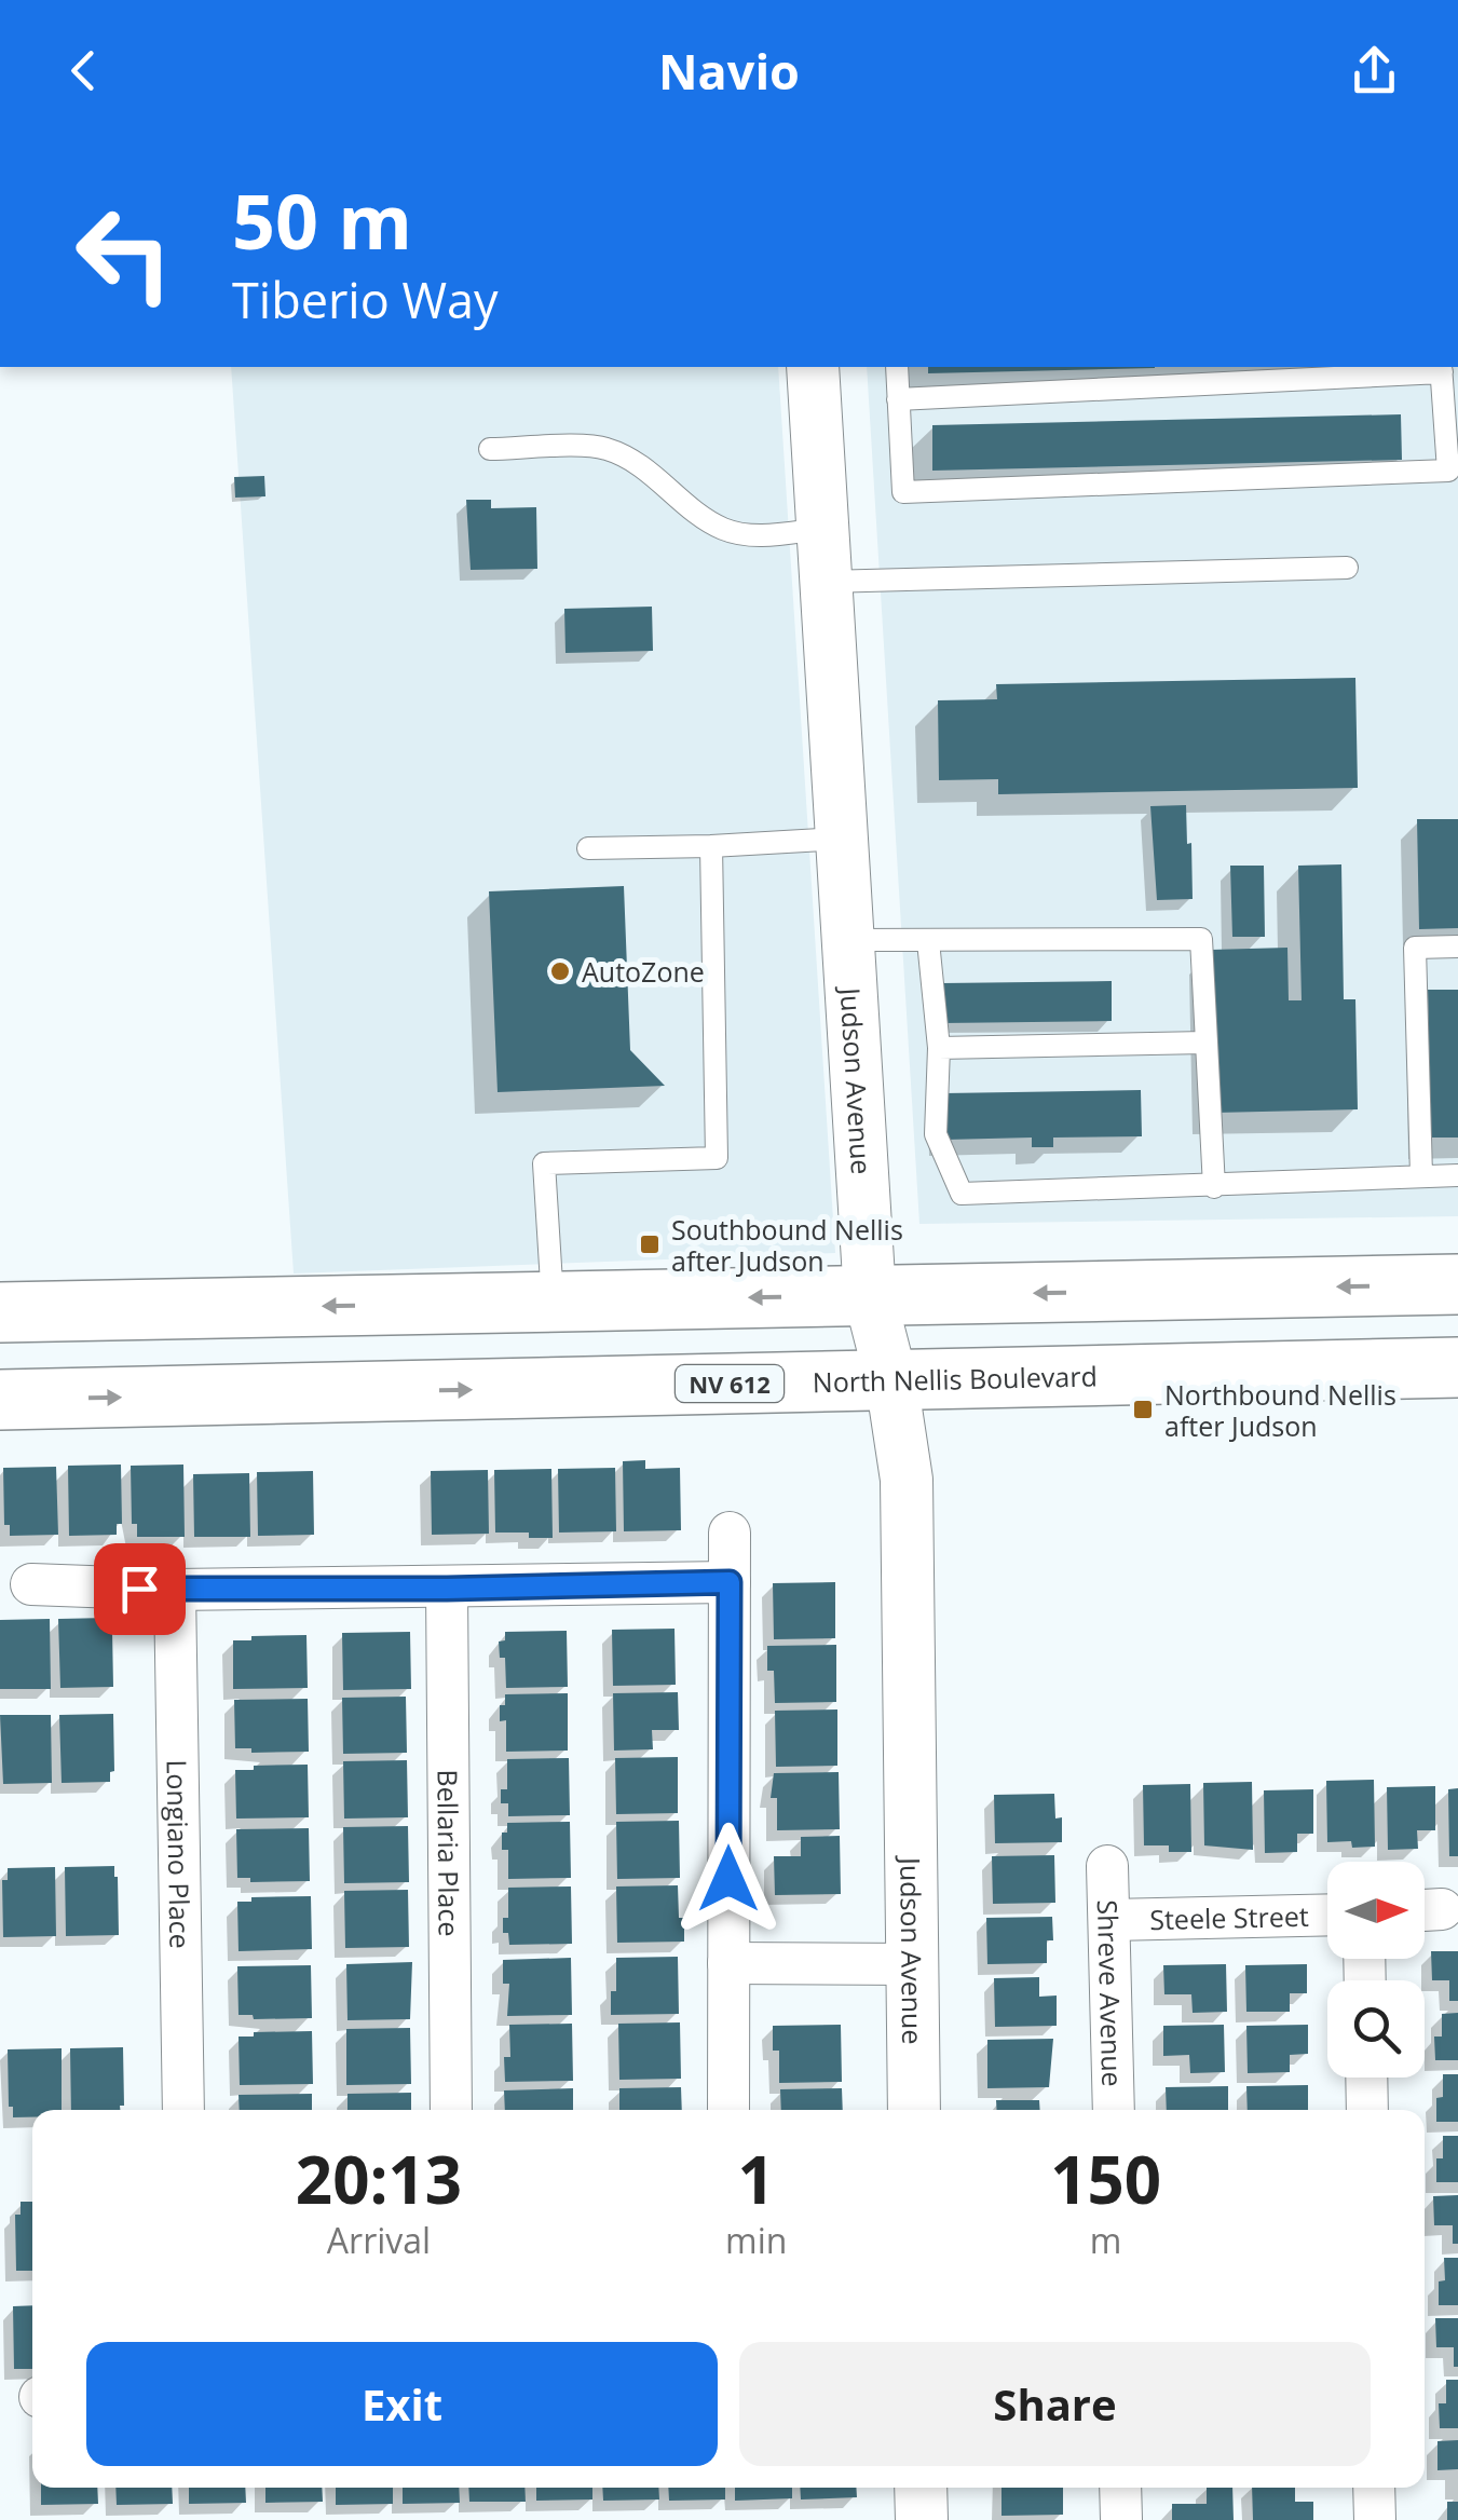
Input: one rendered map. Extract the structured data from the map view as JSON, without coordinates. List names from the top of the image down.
{
  "streets": {
    "main road": ["North Nellis Boulevard", "NV 612"],
    "street": [
      "Judson Avenue",
      "Bellaria Place",
      "Longiano Place",
      "Steele Street",
      "Shreve Avenue"
    ]
  },
  "crossings": [
    ["Judson Avenue", "North Nellis Boulevard"],
    ["Steele Street", "Shreve Avenue"]
  ],
  "places": {
    "other": ["AutoZone"],
    "transit": ["Southbound Nellis after Judson", "Northbound Nellis after Judson"]
  },
  "north": "right",
  "page": {
    "header": "Navio",
    "turn": ["50 m", "Tiberio Way"],
    "eta": [
      "20:13",
      "Arrival",
      "1",
      "min",
      "150",
      "m"
    ],
    "buttons": ["Exit", "Share"]
  }
}
